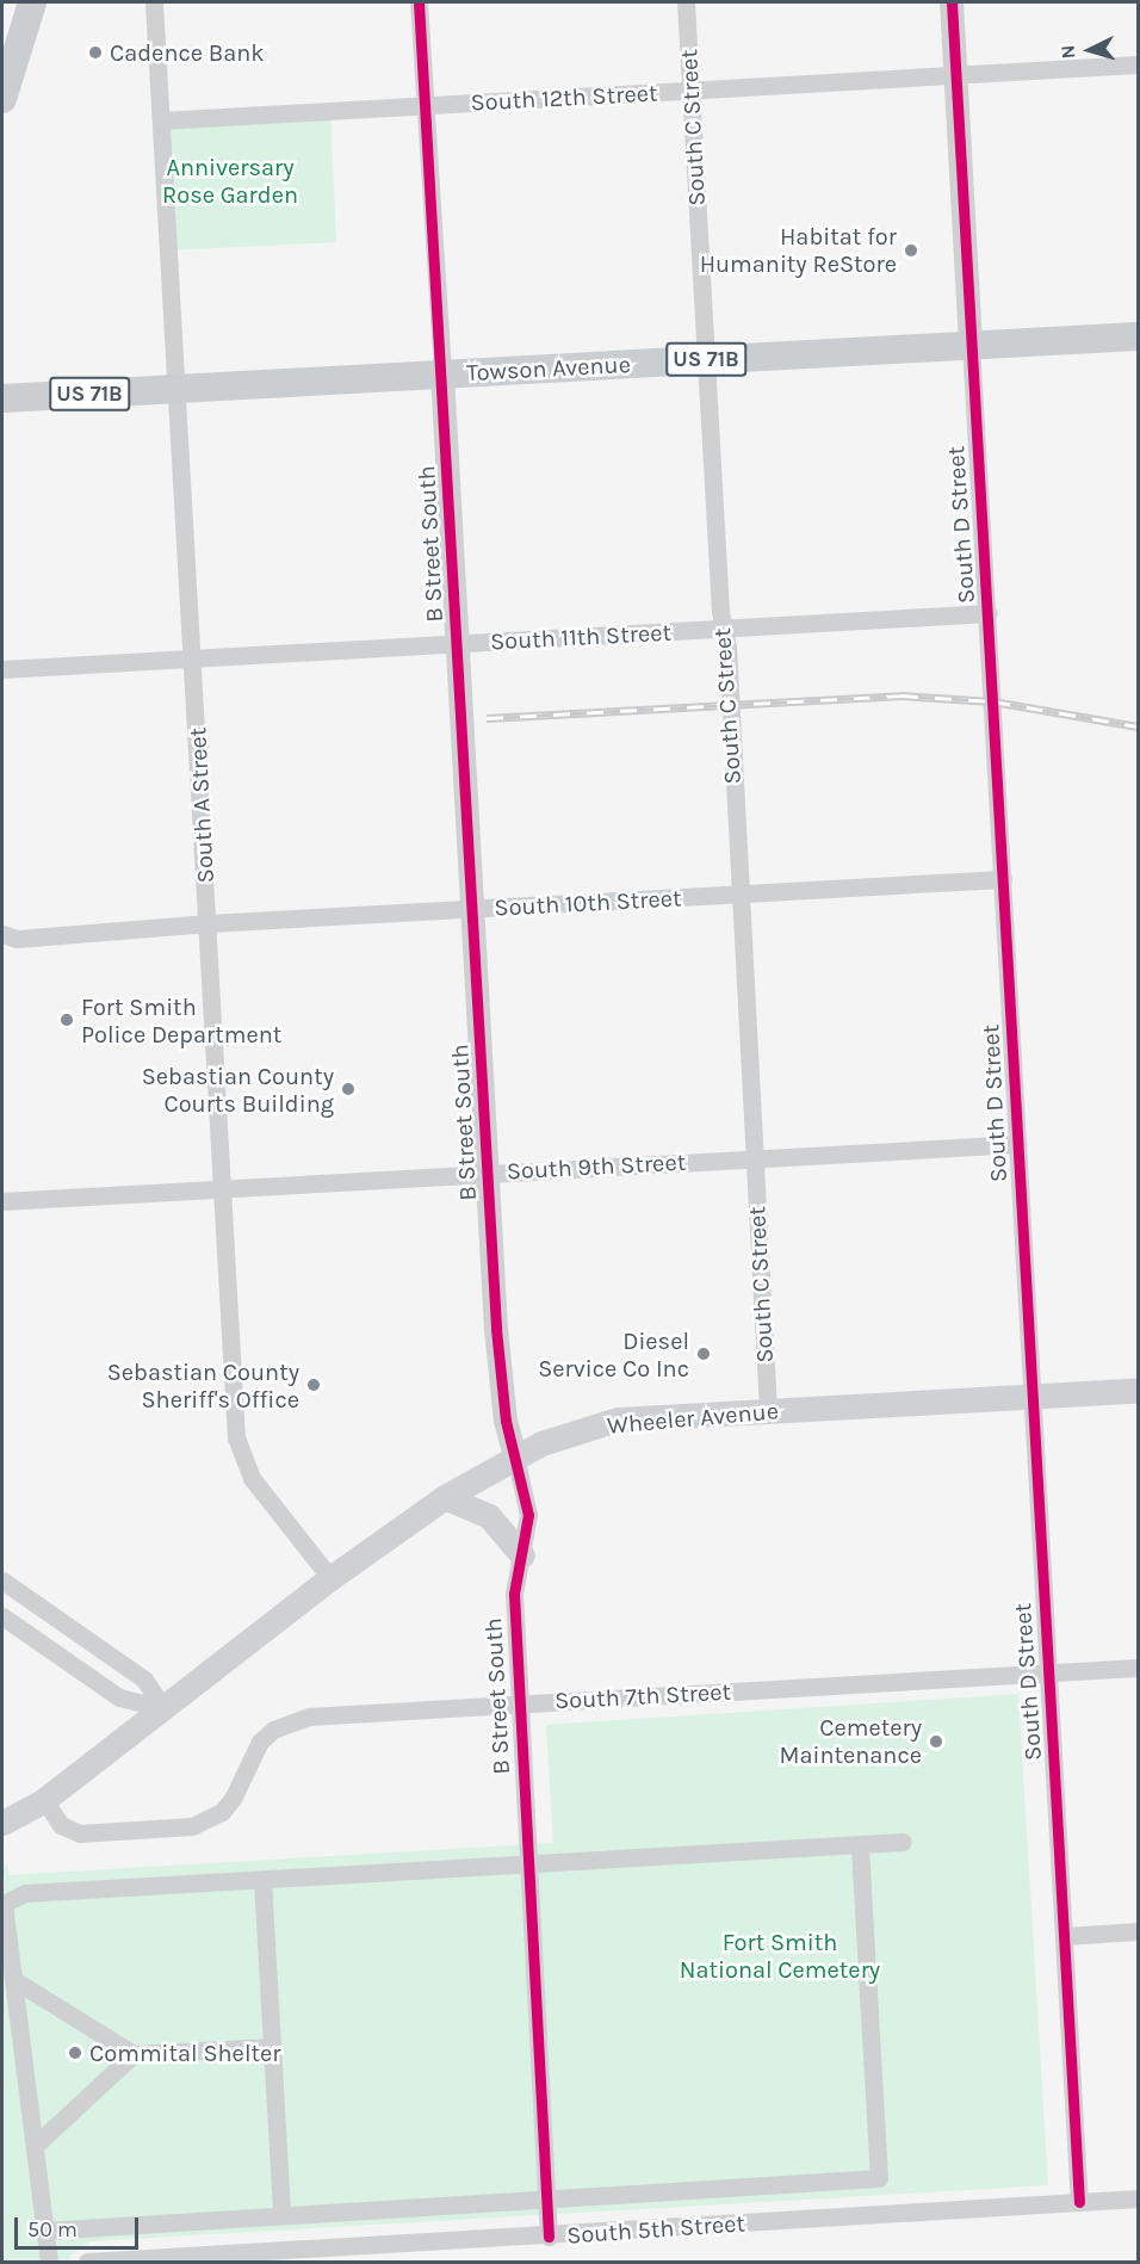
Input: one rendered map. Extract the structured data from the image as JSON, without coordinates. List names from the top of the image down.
{
  "streets": {
    "main road": ["US 71B", "Towson Avenue", "Wheeler Avenue"],
    "street": [
      "South 12th Street",
      "South C Street",
      "South D Street",
      "B Street South",
      "South 11th Street",
      "South A Street",
      "South 10th Street",
      "South 9th Street",
      "South 7th Street",
      "South 5th Street"
    ]
  },
  "crossings": [
    ["South 12th Street", "South C Street"],
    ["South 12th Street", "South D Street"],
    ["South 12th Street", "B Street South"],
    ["South 12th Street", "South A Street"],
    ["South C Street", "Towson Avenue"],
    ["South C Street", "South 11th Street"],
    ["South C Street", "South 10th Street"],
    ["South C Street", "South 9th Street"],
    ["South C Street", "Wheeler Avenue"],
    ["Towson Avenue", "South D Street"],
    ["Towson Avenue", "B Street South"],
    ["Towson Avenue", "South A Street"],
    ["South D Street", "South 11th Street"],
    ["South D Street", "South 10th Street"],
    ["South D Street", "South 9th Street"],
    ["South D Street", "Wheeler Avenue"],
    ["South D Street", "South 7th Street"],
    ["South D Street", "South 5th Street"],
    ["B Street South", "South 11th Street"],
    ["B Street South", "South 10th Street"],
    ["B Street South", "South 9th Street"],
    ["B Street South", "Wheeler Avenue"],
    ["B Street South", "South 7th Street"],
    ["B Street South", "South 5th Street"],
    ["South 11th Street", "South A Street"],
    ["South A Street", "South 10th Street"],
    ["South A Street", "South 9th Street"],
    ["South A Street", "Wheeler Avenue"],
    ["Wheeler Avenue", "South 7th Street"]
  ],
  "parks": ["Anniversary Rose Garden", "Fort Smith National Cemetery"],
  "places": [
    "Cadence Bank",
    "Habitat for Humanity ReStore",
    "Fort Smith Police Department",
    "Sebastian County Courts Building",
    "Diesel Service Co Inc",
    "Sebastian County Sheriff's Office",
    "Cemetery Maintenance",
    "Commital Shelter"
  ],
  "scale_bar": "50 m",
  "north": "left"
}
